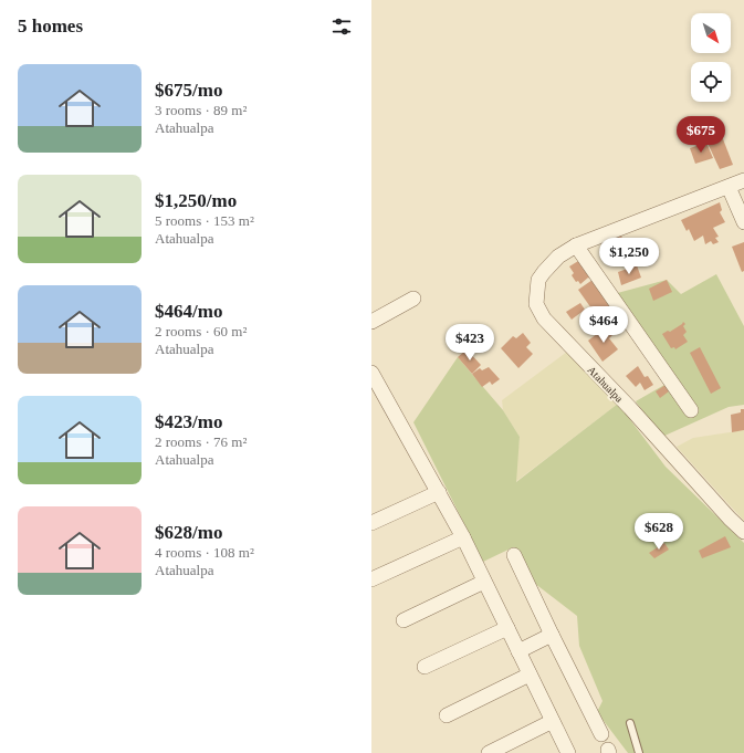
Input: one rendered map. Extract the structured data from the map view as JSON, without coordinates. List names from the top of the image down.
{
  "streets": {
    "street": ["Atahualpa"]
  },
  "north": "bottom right",
  "page": {
    "heading": "5 homes",
    "list": [
      {
        "name": "$675/mo",
        "note": "3 rooms · 89 m² · Atahualpa"
      },
      {
        "name": "$1,250/mo",
        "note": "5 rooms · 153 m² · Atahualpa"
      },
      {
        "name": "$464/mo",
        "note": "2 rooms · 60 m² · Atahualpa"
      },
      {
        "name": "$423/mo",
        "note": "2 rooms · 76 m² · Atahualpa"
      },
      {
        "name": "$628/mo",
        "note": "4 rooms · 108 m² · Atahualpa"
      }
    ],
    "price": [
      "$675",
      "$1,250",
      "$464",
      "$423",
      "$628"
    ]
  }
}
